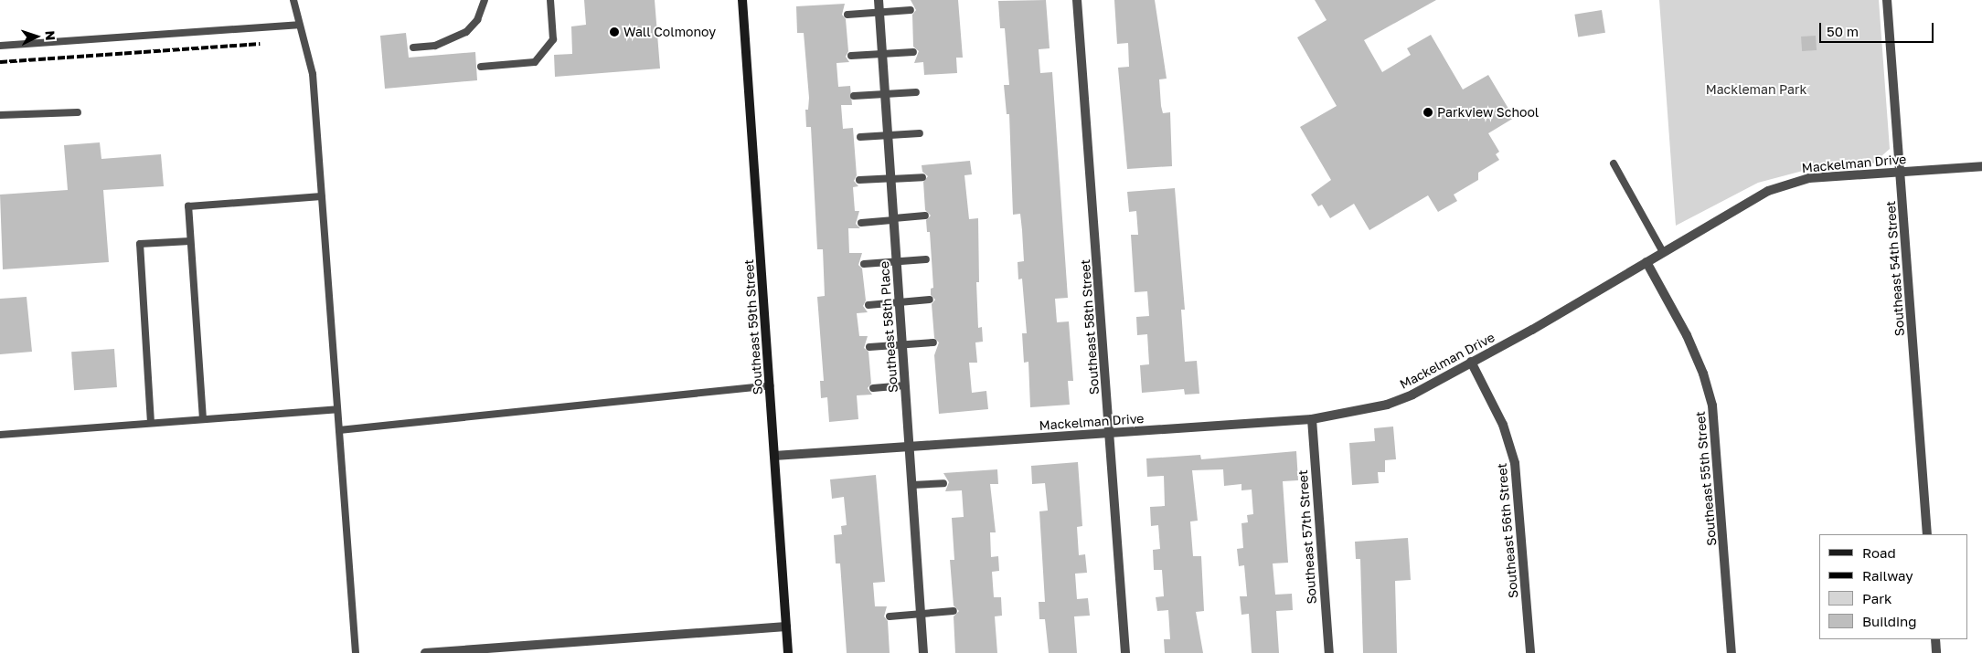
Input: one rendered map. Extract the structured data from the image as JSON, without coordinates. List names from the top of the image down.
{
  "streets": {
    "main road": ["Southeast 59th Street"],
    "street": [
      "Mackelman Drive",
      "Southeast 54th Street",
      "Southeast 58th Place",
      "Southeast 58th Street",
      "Southeast 55th Street",
      "Southeast 56th Street",
      "Southeast 57th Street"
    ]
  },
  "crossings": [
    ["Mackelman Drive", "Southeast 54th Street"],
    ["Mackelman Drive", "Southeast 59th Street"],
    ["Mackelman Drive", "Southeast 58th Place"],
    ["Mackelman Drive", "Southeast 58th Street"],
    ["Mackelman Drive", "Southeast 55th Street"],
    ["Mackelman Drive", "Southeast 56th Street"],
    ["Mackelman Drive", "Southeast 57th Street"]
  ],
  "parks": ["Mackleman Park"],
  "places": ["Wall Colmonoy", "Parkview School"],
  "legend": [
    "Road",
    "Railway",
    "Park",
    "Building"
  ],
  "scale_bar": "50 m",
  "north": "right"
}
